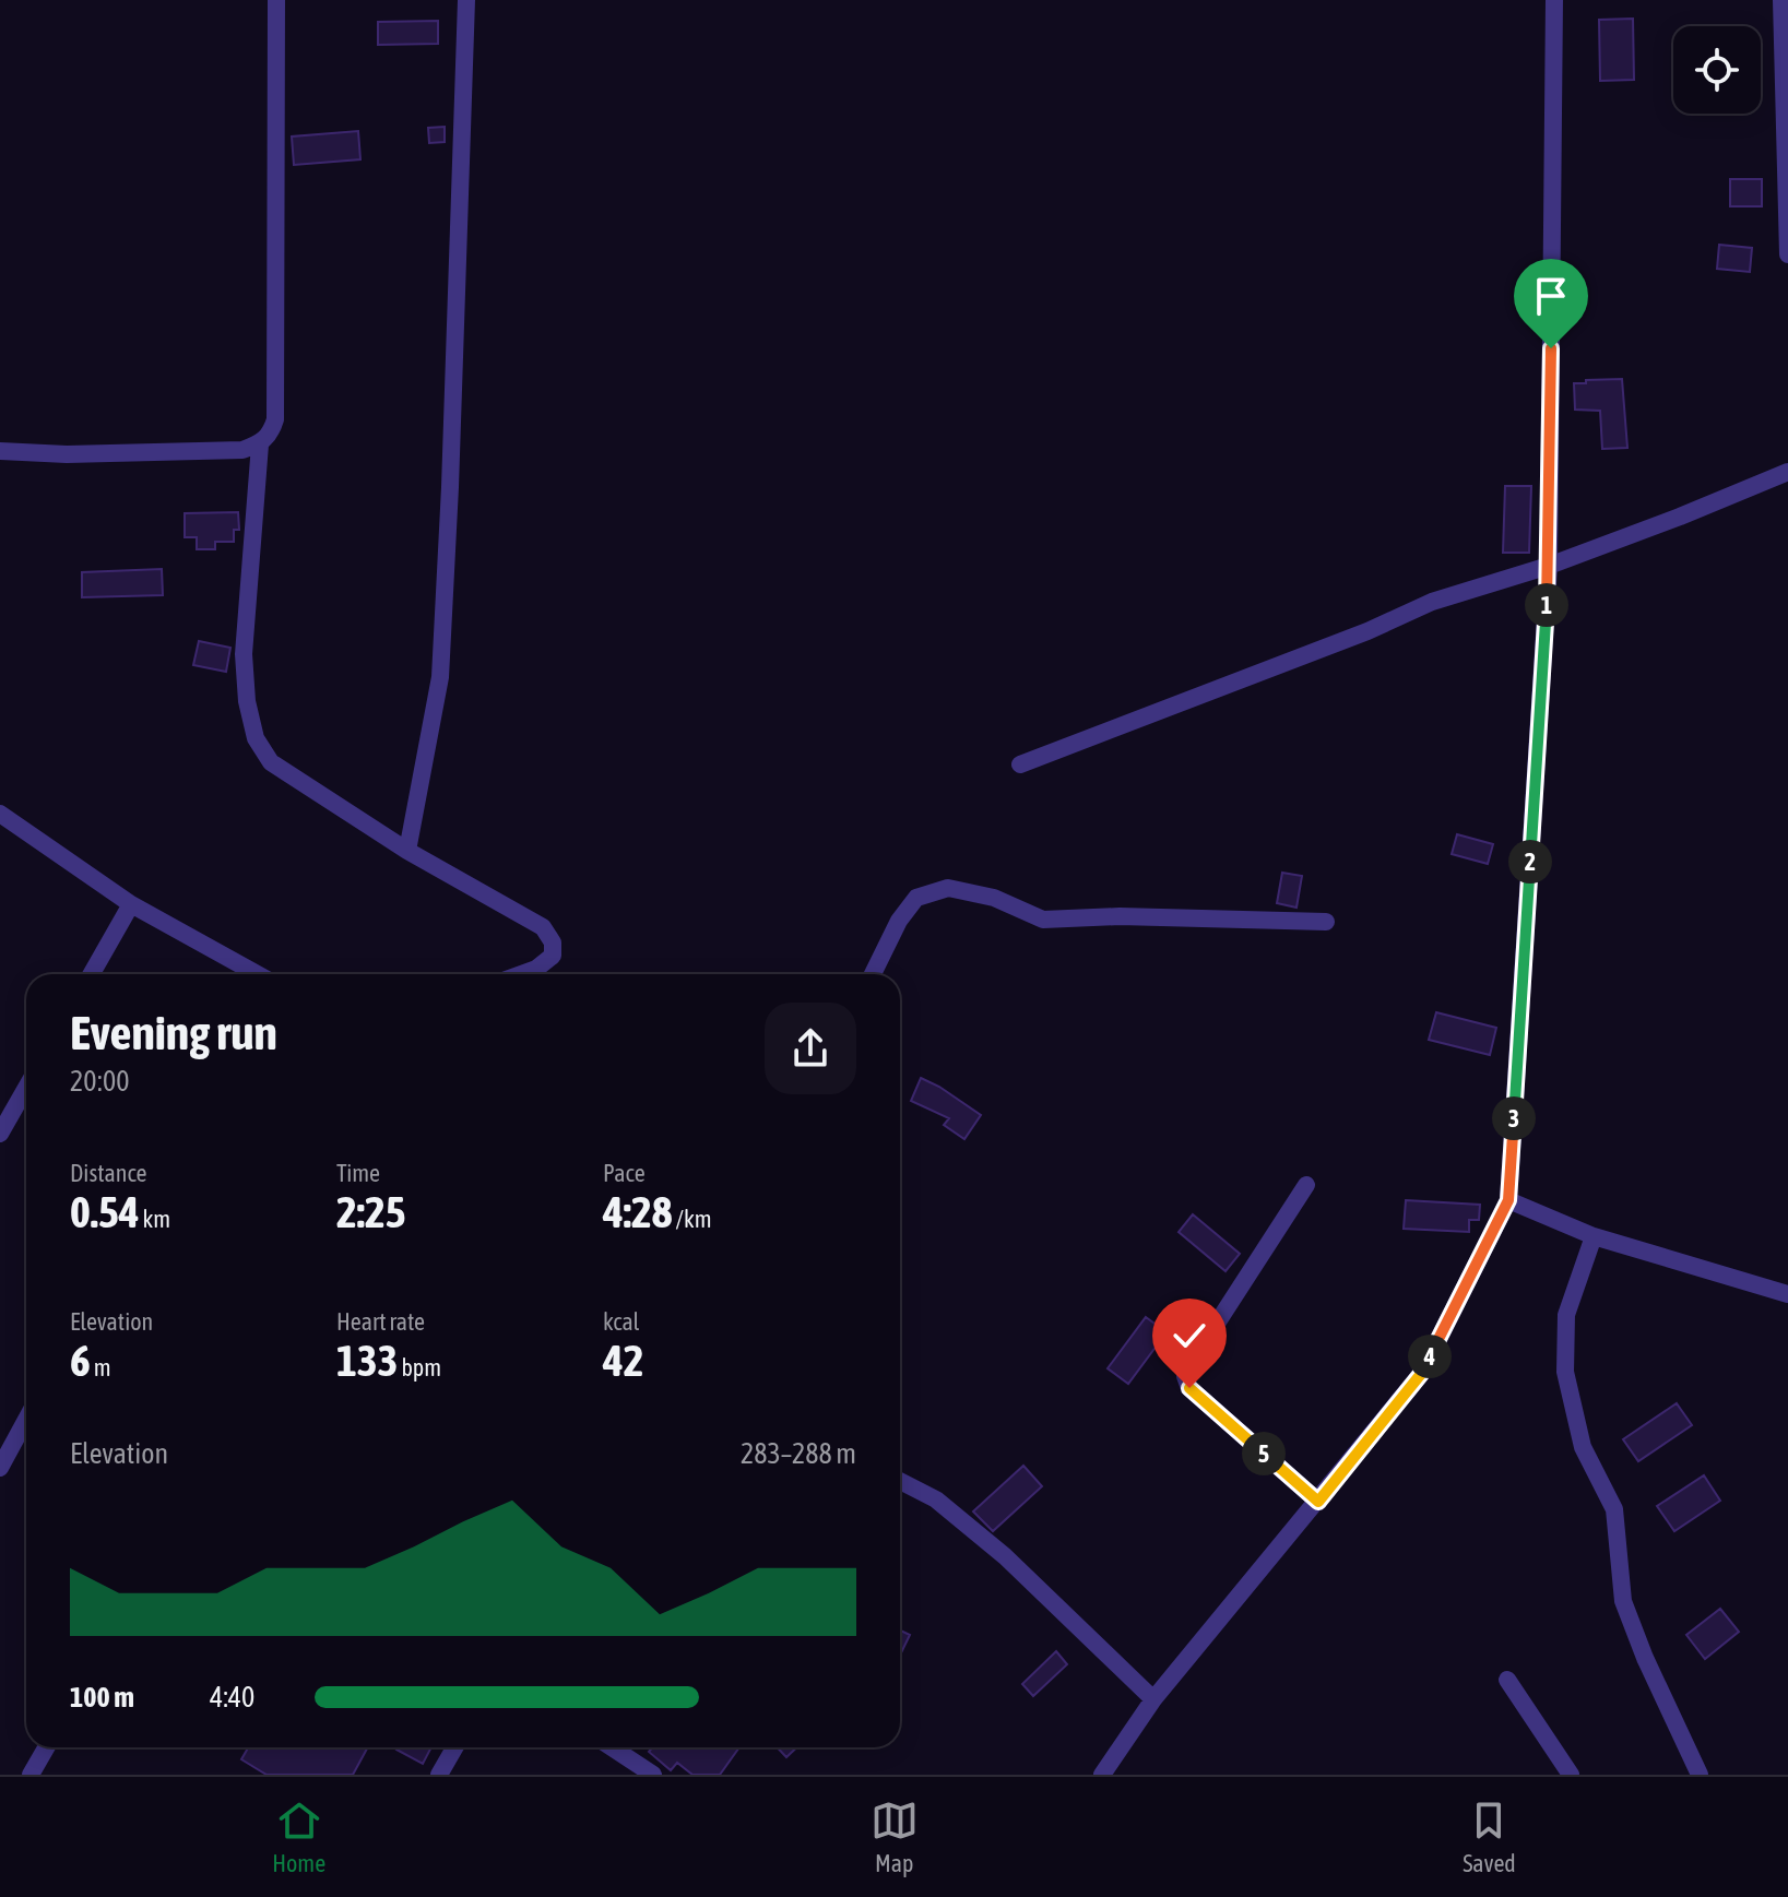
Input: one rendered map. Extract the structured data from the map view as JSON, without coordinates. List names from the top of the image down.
{
  "page": {
    "pins": [
      "1",
      "2",
      "3",
      "4",
      "5"
    ],
    "heading": ["Evening run", "20:00"],
    "stats": [
      ["Distance", "0.54 km"],
      ["Time", "2:25"],
      ["Pace", "4:28 /km"],
      ["Elevation", "6 m"],
      ["Heart rate", "133 bpm"],
      ["kcal", "42"]
    ],
    "chart": ["Elevation", "283–288 m"],
    "list": [
      {
        "name": "100 m",
        "note": "4:40"
      }
    ],
    "tabs": ["Home", "Map", "Saved"]
  }
}
